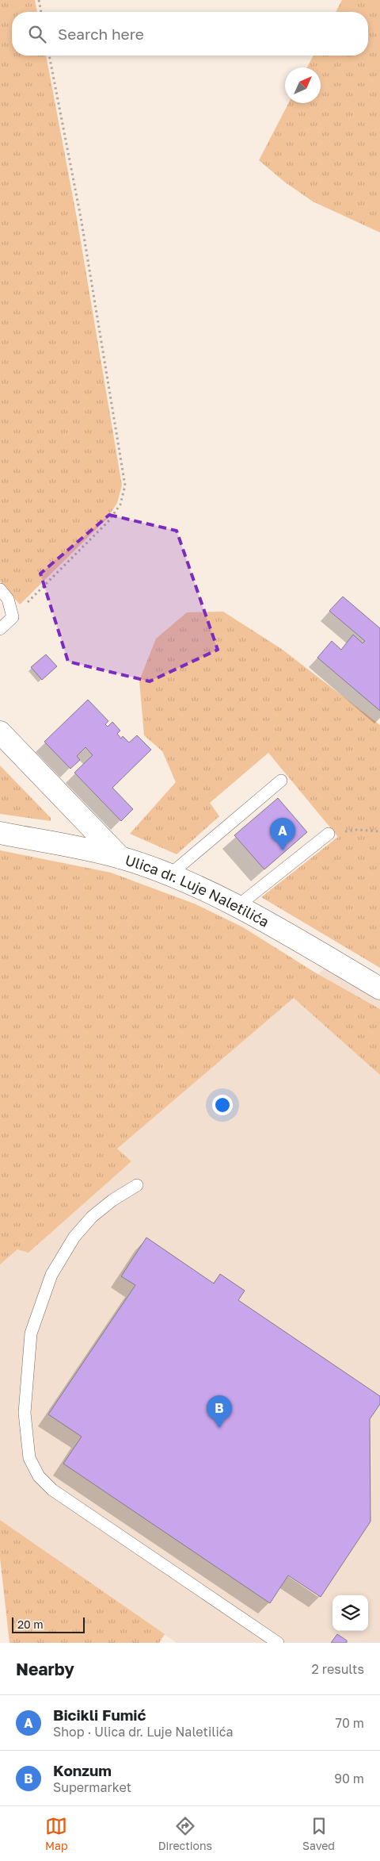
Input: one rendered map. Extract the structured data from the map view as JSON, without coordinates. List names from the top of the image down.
{
  "streets": {
    "street": ["Ulica dr. Luje Naletilića"]
  },
  "scale_bar": "20 m",
  "north": "top right",
  "page": {
    "search": "Search here",
    "pins": ["A", "B"],
    "scale": "20 m",
    "heading": ["Nearby", "2 results"],
    "list": [
      {
        "mark": "A",
        "name": "Bicikli Fumić",
        "note": "Shop · Ulica dr. Luje Naletilića",
        "value": "70 m"
      },
      {
        "mark": "B",
        "name": "Konzum",
        "note": "Supermarket",
        "value": "90 m"
      }
    ],
    "nav": ["Map", "Directions", "Saved"]
  }
}
